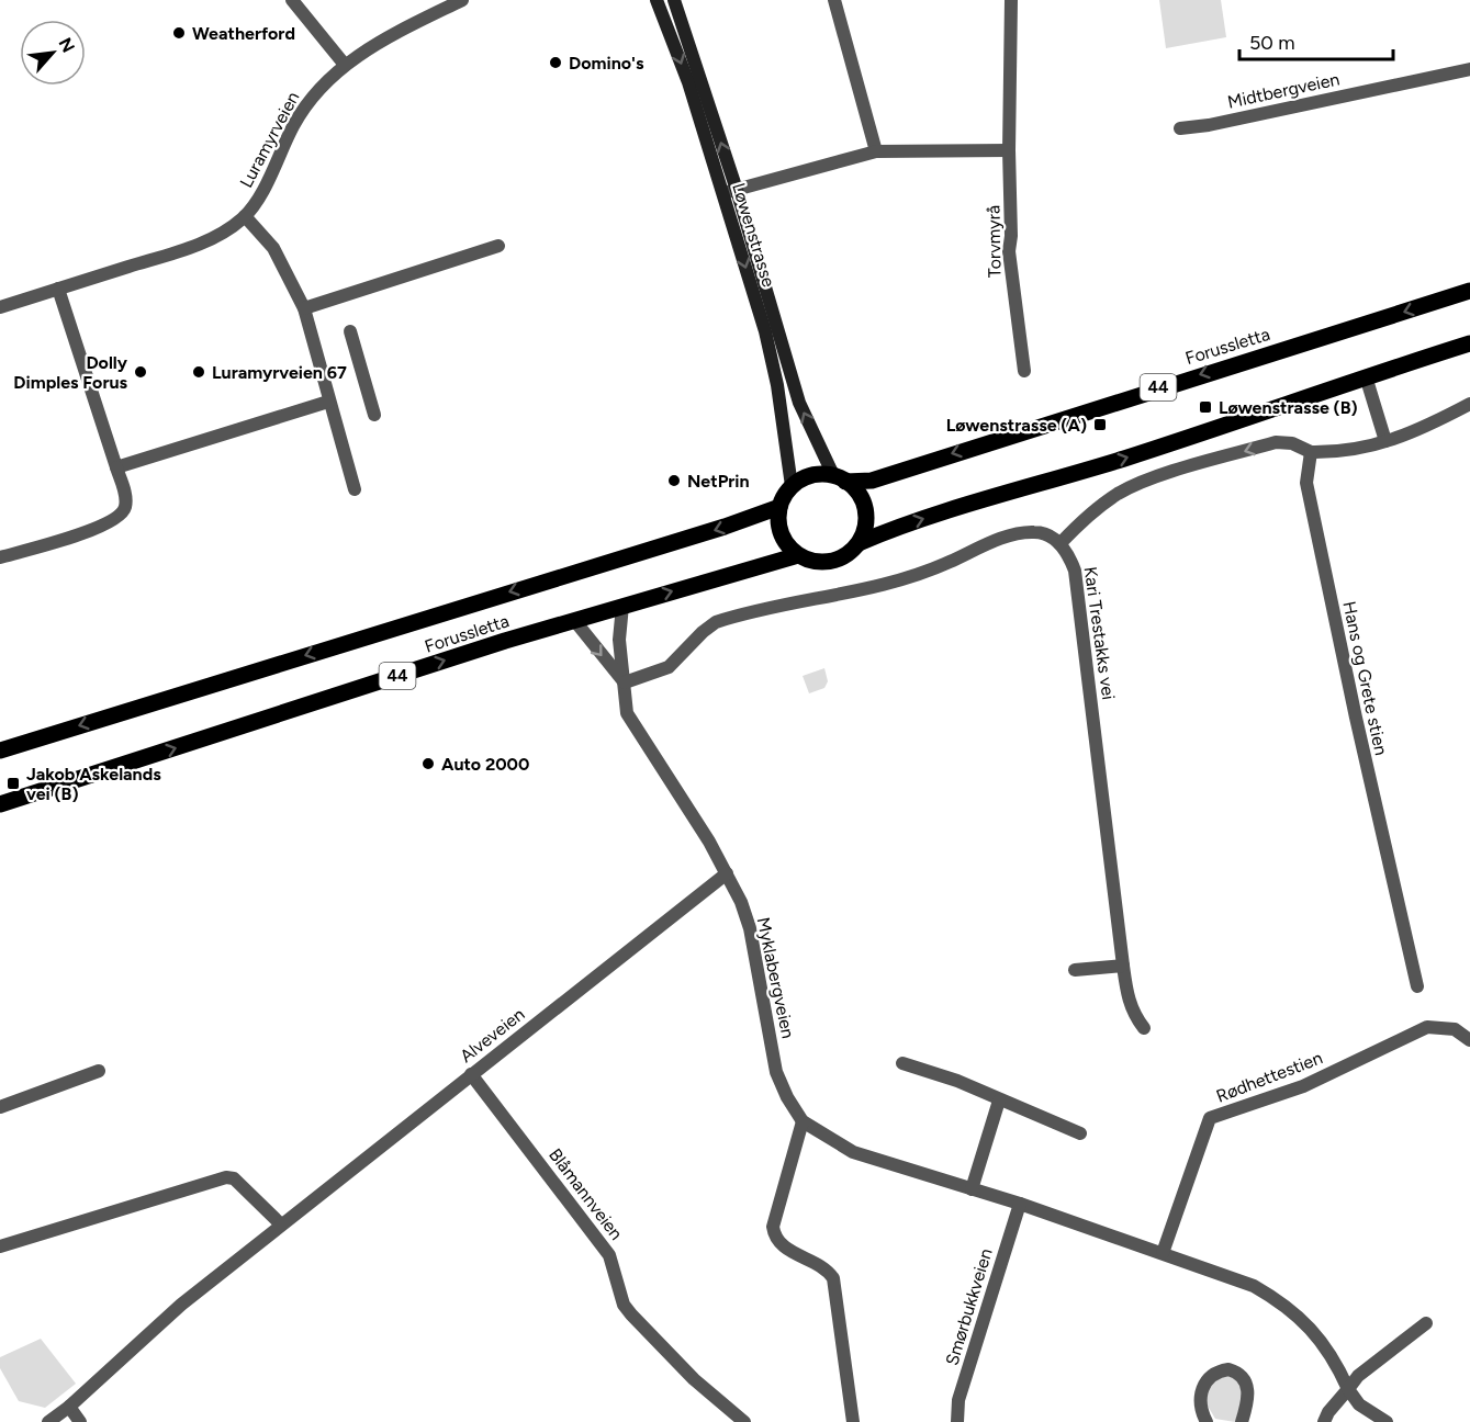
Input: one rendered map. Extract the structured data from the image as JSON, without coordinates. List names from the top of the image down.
{
  "streets": {
    "main road": ["Løwenstrasse", "Forussletta", "44"],
    "street": [
      "Midtbergveien",
      "Luramyrveien",
      "Torvmyrå",
      "Kari Trestakks vei",
      "Hans og Grete stien",
      "Myklabergveien",
      "Alveveien",
      "Rødhettestien",
      "Blåmannveien",
      "Smørbukkveien"
    ]
  },
  "crossings": [
    ["Løwenstrasse", "Forussletta"],
    ["Løwenstrasse", "44"],
    ["Forussletta", "44"],
    ["Forussletta", "Myklabergveien"],
    ["Myklabergveien", "Alveveien"],
    ["Myklabergveien", "Rødhettestien"],
    ["Myklabergveien", "Smørbukkveien"],
    ["Alveveien", "Blåmannveien"]
  ],
  "places": {
    "other": [
      "Weatherford",
      "Domino's",
      "Dolly Dimples Forus",
      "Luramyrveien 67",
      "NetPrin",
      "Auto 2000"
    ],
    "transit": ["Løwenstrasse (B)", "Løwenstrasse (A)", "Jakob Askelands vei (B)"]
  },
  "scale_bar": "50 m",
  "north": "top right"
}
